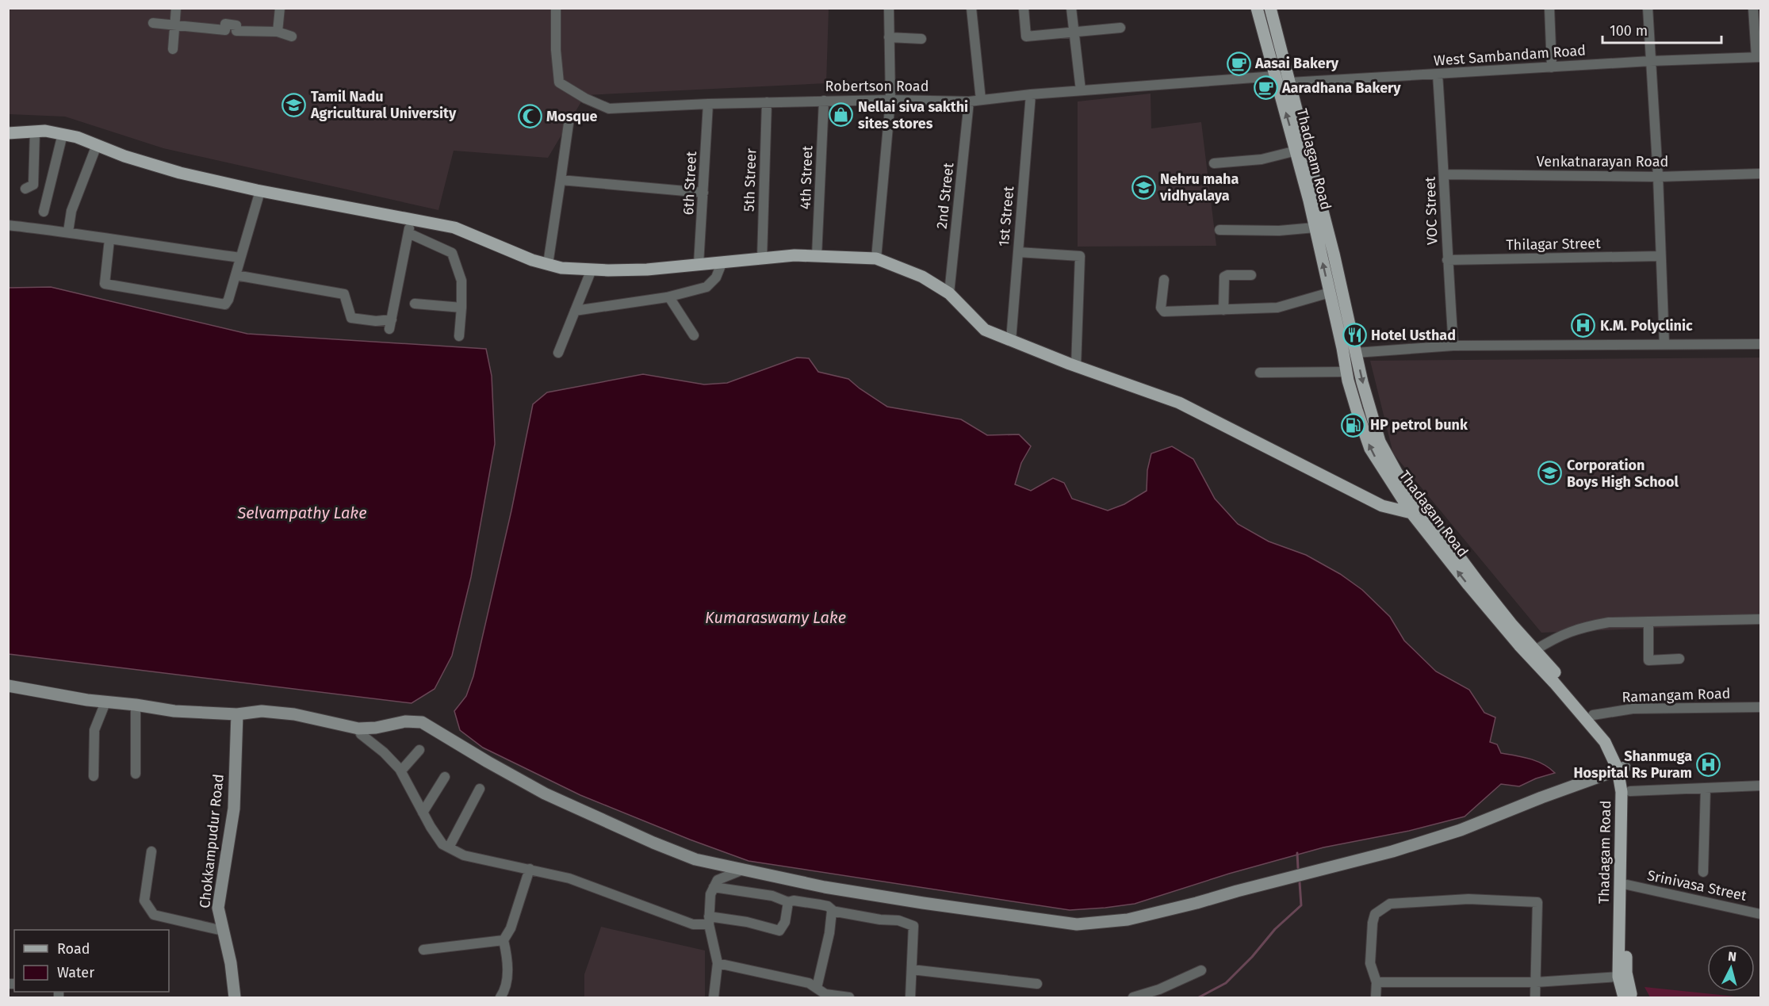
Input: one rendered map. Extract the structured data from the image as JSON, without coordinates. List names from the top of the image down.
{
  "streets": {
    "main road": ["Thadagam Road"],
    "street": [
      "West Sambandam Road",
      "Robertson Road",
      "Venkatnarayan Road",
      "4th Street",
      "5th Streer",
      "6th Street",
      "2nd Street",
      "VOC Street",
      "1st Street",
      "Thilagar Street",
      "Ramangam Road",
      "Chokkampudur Road",
      "Srinivasa Street"
    ]
  },
  "crossings": [
    ["West Sambandam Road", "Thadagam Road"],
    ["West Sambandam Road", "VOC Street"],
    ["Robertson Road", "Thadagam Road"],
    ["Robertson Road", "4th Street"],
    ["Robertson Road", "5th Streer"],
    ["Robertson Road", "6th Street"],
    ["Robertson Road", "2nd Street"],
    ["Robertson Road", "1st Street"],
    ["Thadagam Road", "Ramangam Road"],
    ["Thadagam Road", "Srinivasa Street"],
    ["Venkatnarayan Road", "VOC Street"],
    ["VOC Street", "Thilagar Street"]
  ],
  "water": ["Selvampathy Lake", "Kumaraswamy Lake"],
  "places": {
    "cafe": ["Aasai Bakery", "Aaradhana Bakery"],
    "school or university": ["Tamil Nadu Agricultural University", "Nehru maha vidhyalaya", "Corporation Boys High School"],
    "shop": ["Nellai siva sakthi sites stores"],
    "mosque": ["Mosque"],
    "hospital": ["K.M. Polyclinic", "Shanmuga Hospital Rs Puram"],
    "restaurant": ["Hotel Usthad"],
    "fuel station": ["HP petrol bunk"]
  },
  "legend": ["Road", "Water"],
  "scale_bar": "100 m",
  "north": "top"
}
